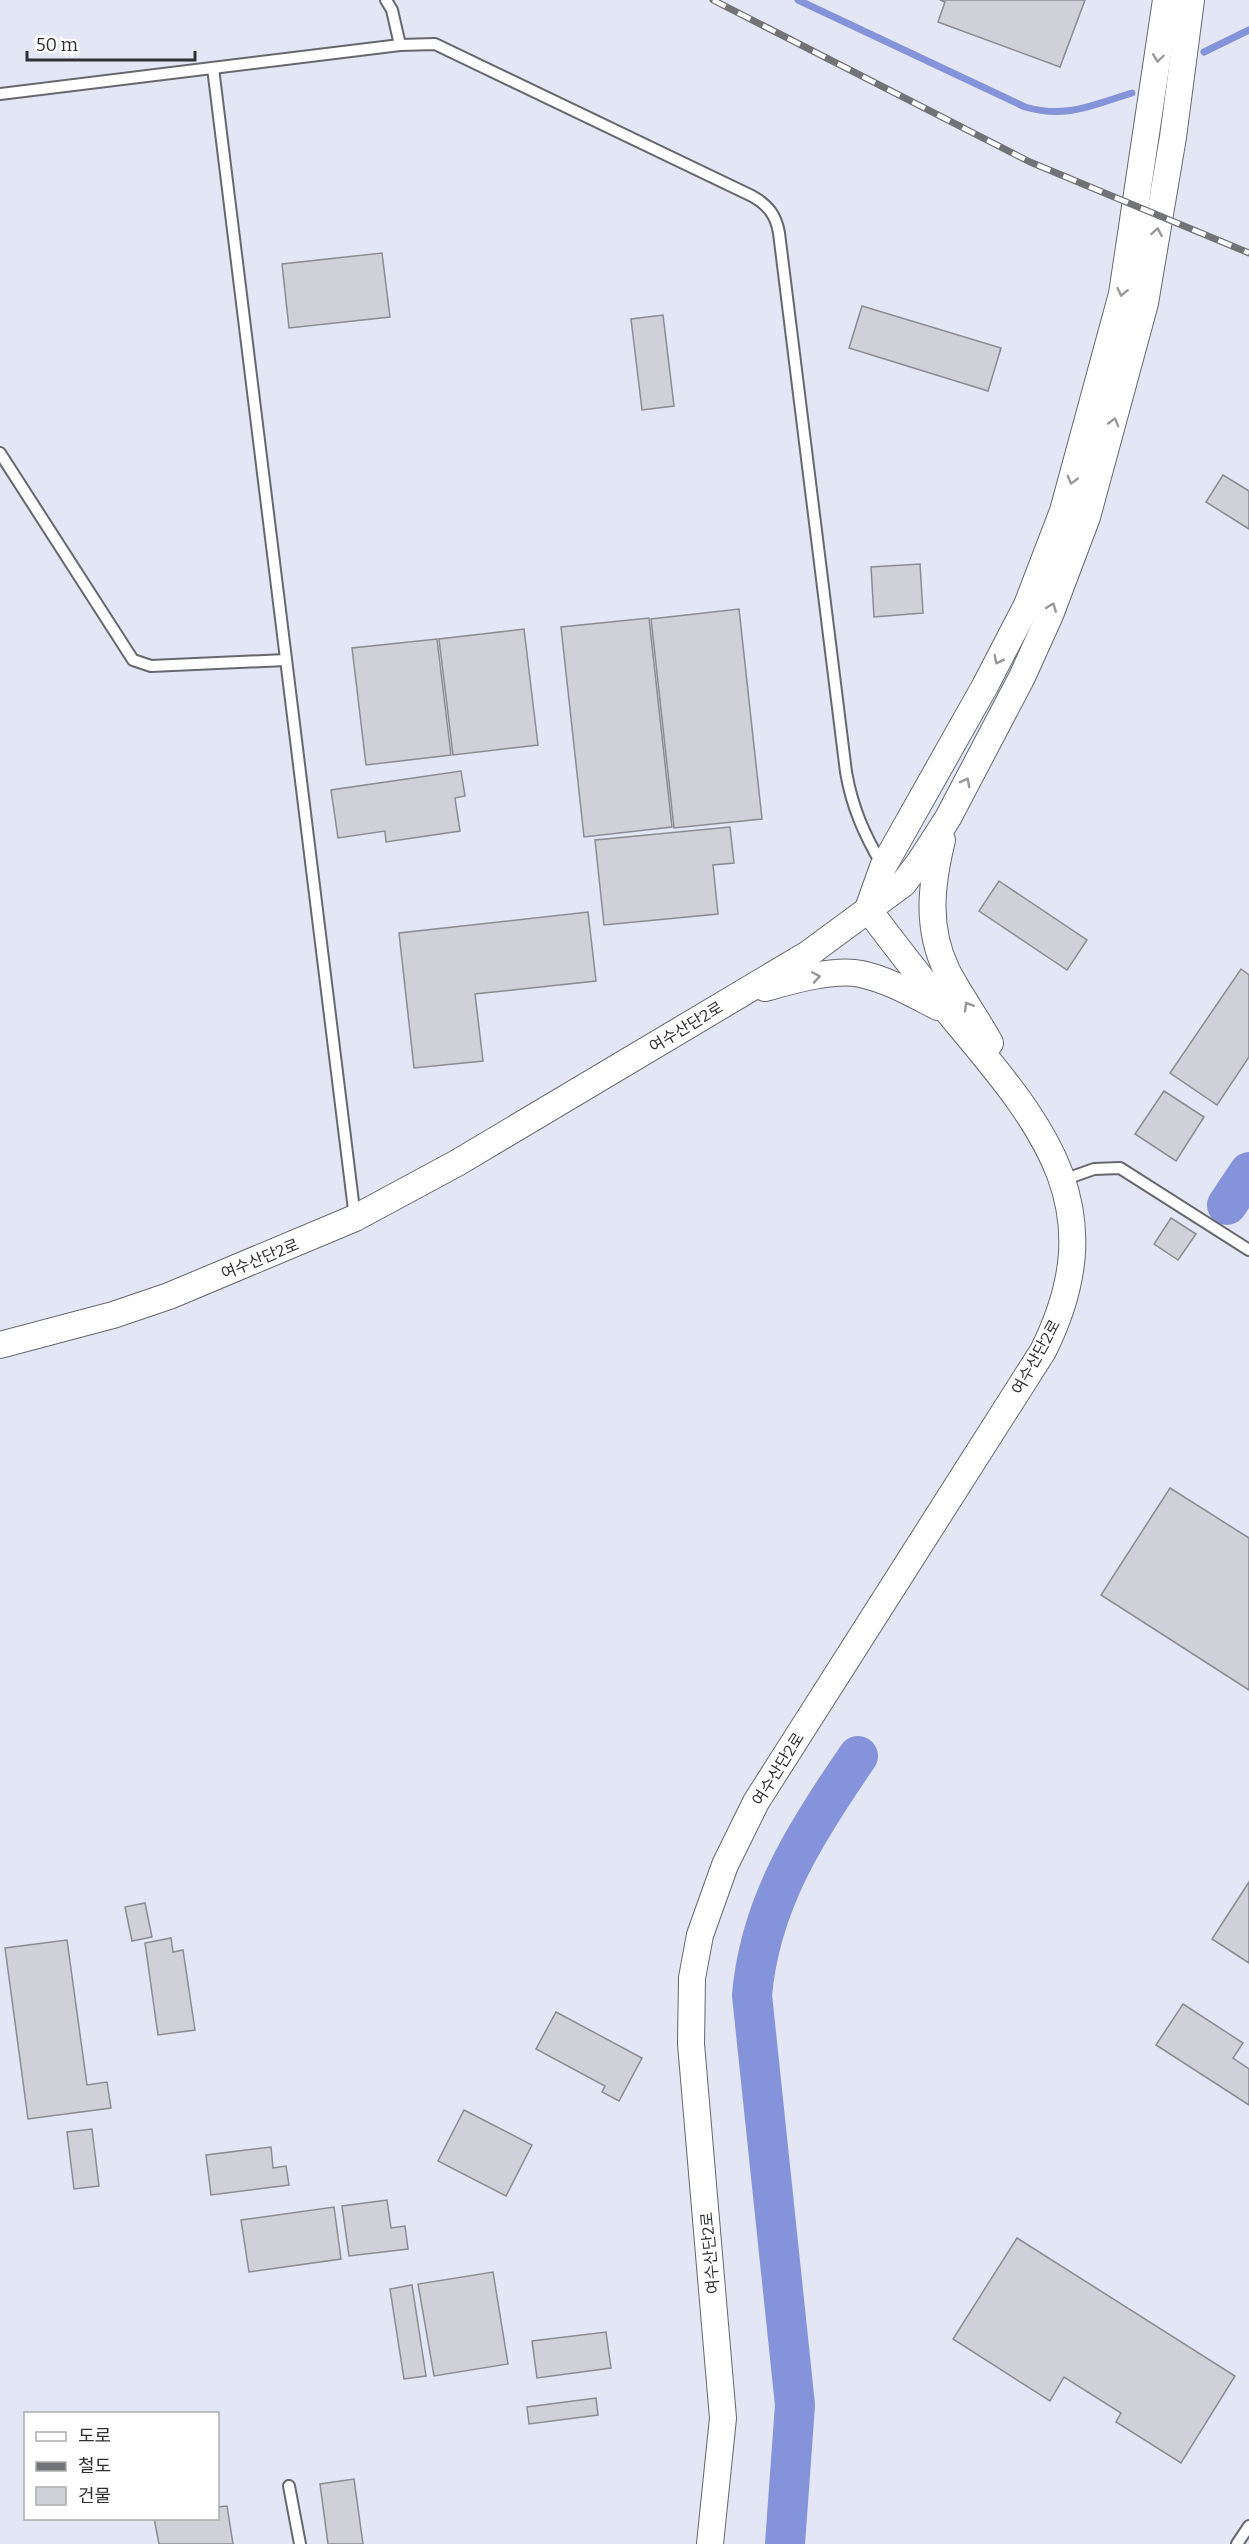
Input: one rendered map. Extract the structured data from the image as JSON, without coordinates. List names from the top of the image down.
{
  "streets": {
    "street": ["여수산단2로"]
  },
  "legend": ["도로", "철도", "건물"],
  "scale_bar": "50 m"
}
